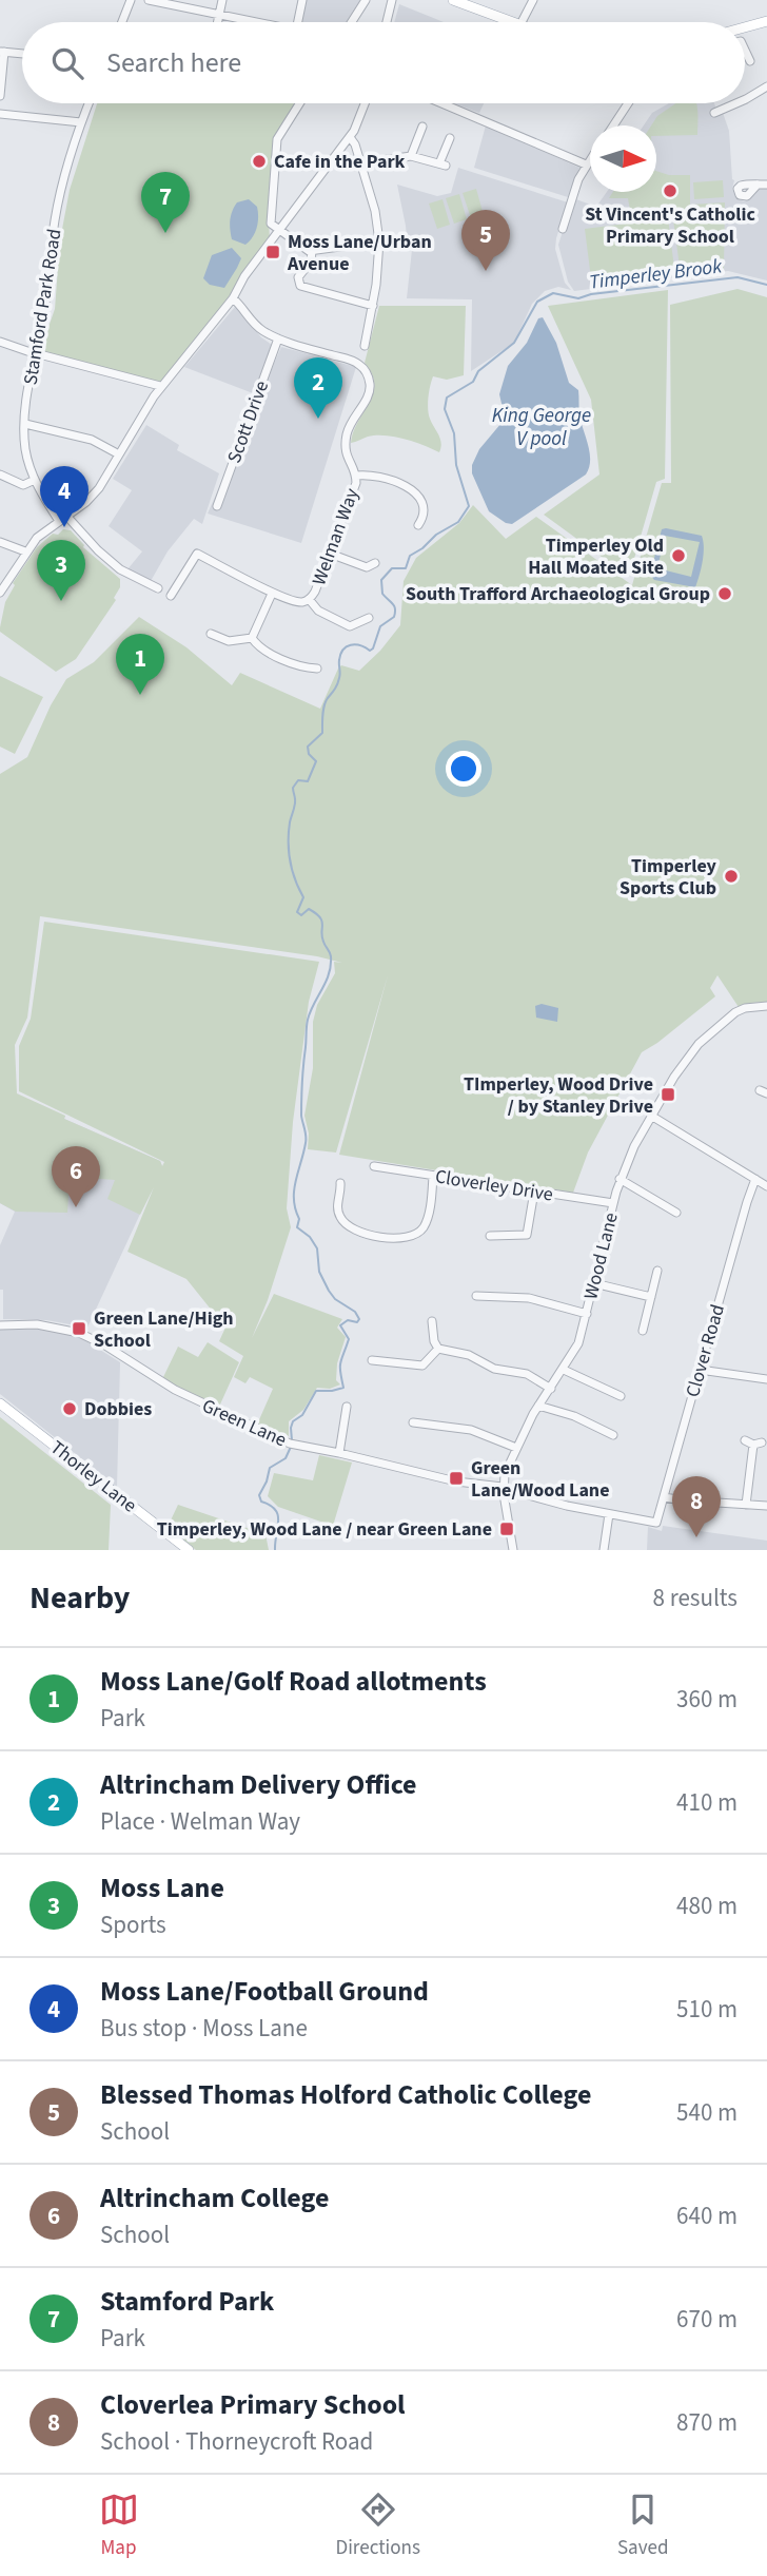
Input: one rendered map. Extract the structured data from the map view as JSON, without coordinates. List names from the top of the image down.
{
  "streets": {
    "main road": ["Thorley Lane"],
    "street": [
      "Stamford Park Road",
      "Scott Drive",
      "Welman Way",
      "Cloverley Drive",
      "Wood Lane",
      "Clover Road",
      "Green Lane"
    ]
  },
  "crossings": [
    ["Scott Drive", "Welman Way"],
    ["Cloverley Drive", "Wood Lane"],
    ["Wood Lane", "Green Lane"],
    ["Clover Road", "Green Lane"]
  ],
  "water": ["Timperley Brook", "King George V pool"],
  "places": {
    "other": [
      "Cafe in the Park",
      "St Vincent's Catholic Primary School",
      "Timperley Old Hall Moated Site",
      "South Trafford Archaeological Group",
      "Timperley Sports Club",
      "Dobbies"
    ],
    "transit": [
      "Moss Lane/Urban Avenue",
      "TImperley, Wood Drive / by Stanley Drive",
      "Green Lane/High School",
      "Green Lane/Wood Lane",
      "Timperley, Wood Lane / near Green Lane"
    ]
  },
  "north": "right",
  "page": {
    "search": "Search here",
    "pins": [
      "7",
      "5",
      "2",
      "4",
      "3",
      "1",
      "6",
      "8"
    ],
    "heading": ["Nearby", "8 results"],
    "list": [
      {
        "mark": "1",
        "name": "Moss Lane/Golf Road allotments",
        "note": "Park",
        "value": "360 m"
      },
      {
        "mark": "2",
        "name": "Altrincham Delivery Office",
        "note": "Place · Welman Way",
        "value": "410 m"
      },
      {
        "mark": "3",
        "name": "Moss Lane",
        "note": "Sports",
        "value": "480 m"
      },
      {
        "mark": "4",
        "name": "Moss Lane/Football Ground",
        "note": "Bus stop · Moss Lane",
        "value": "510 m"
      },
      {
        "mark": "5",
        "name": "Blessed Thomas Holford Catholic College",
        "note": "School",
        "value": "540 m"
      },
      {
        "mark": "6",
        "name": "Altrincham College",
        "note": "School",
        "value": "640 m"
      },
      {
        "mark": "7",
        "name": "Stamford Park",
        "note": "Park",
        "value": "670 m"
      },
      {
        "mark": "8",
        "name": "Cloverlea Primary School",
        "note": "School · Thorneycroft Road",
        "value": "870 m"
      }
    ],
    "nav": ["Map", "Directions", "Saved"]
  }
}
